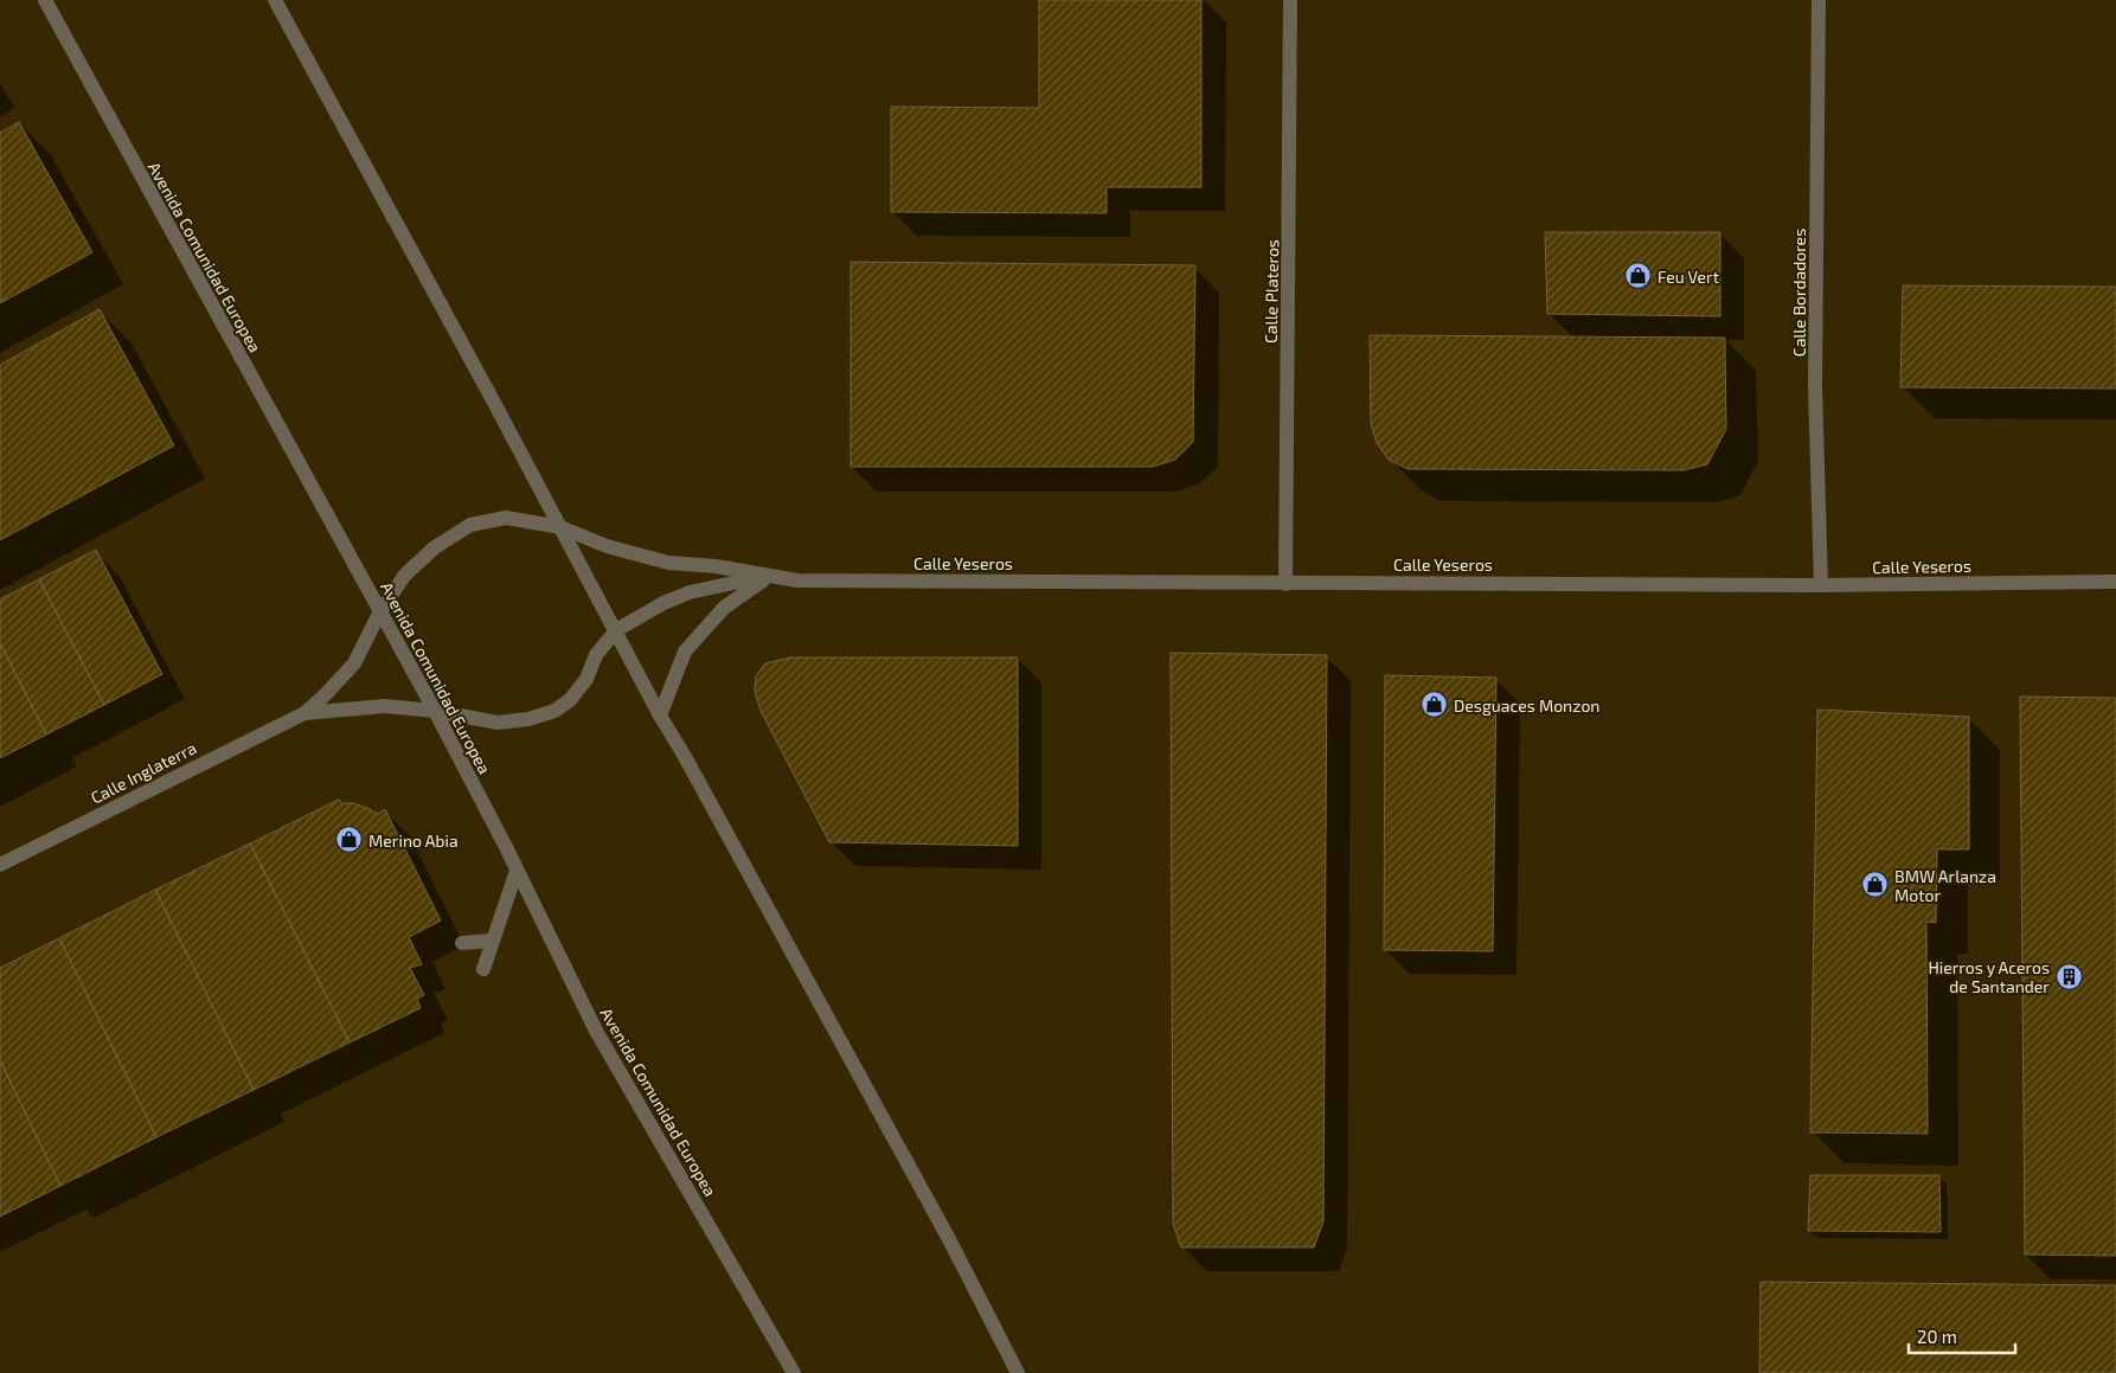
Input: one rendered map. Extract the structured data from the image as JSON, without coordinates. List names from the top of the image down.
{
  "streets": {
    "street": [
      "Avenida Comunidad Europea",
      "Calle Plateros",
      "Calle Bordadores",
      "Calle Yeseros",
      "Calle Inglaterra"
    ]
  },
  "crossings": [
    ["Avenida Comunidad Europea", "Calle Yeseros"],
    ["Calle Plateros", "Calle Yeseros"],
    ["Calle Bordadores", "Calle Yeseros"],
    ["Calle Yeseros", "Calle Inglaterra"]
  ],
  "places": {
    "shop": [
      "Feu Vert",
      "Desguaces Monzon",
      "Merino Abia",
      "BMW Arlanza Motor"
    ],
    "building": ["Hierros y Aceros de Santander"]
  },
  "scale_bar": "20 m"
}
